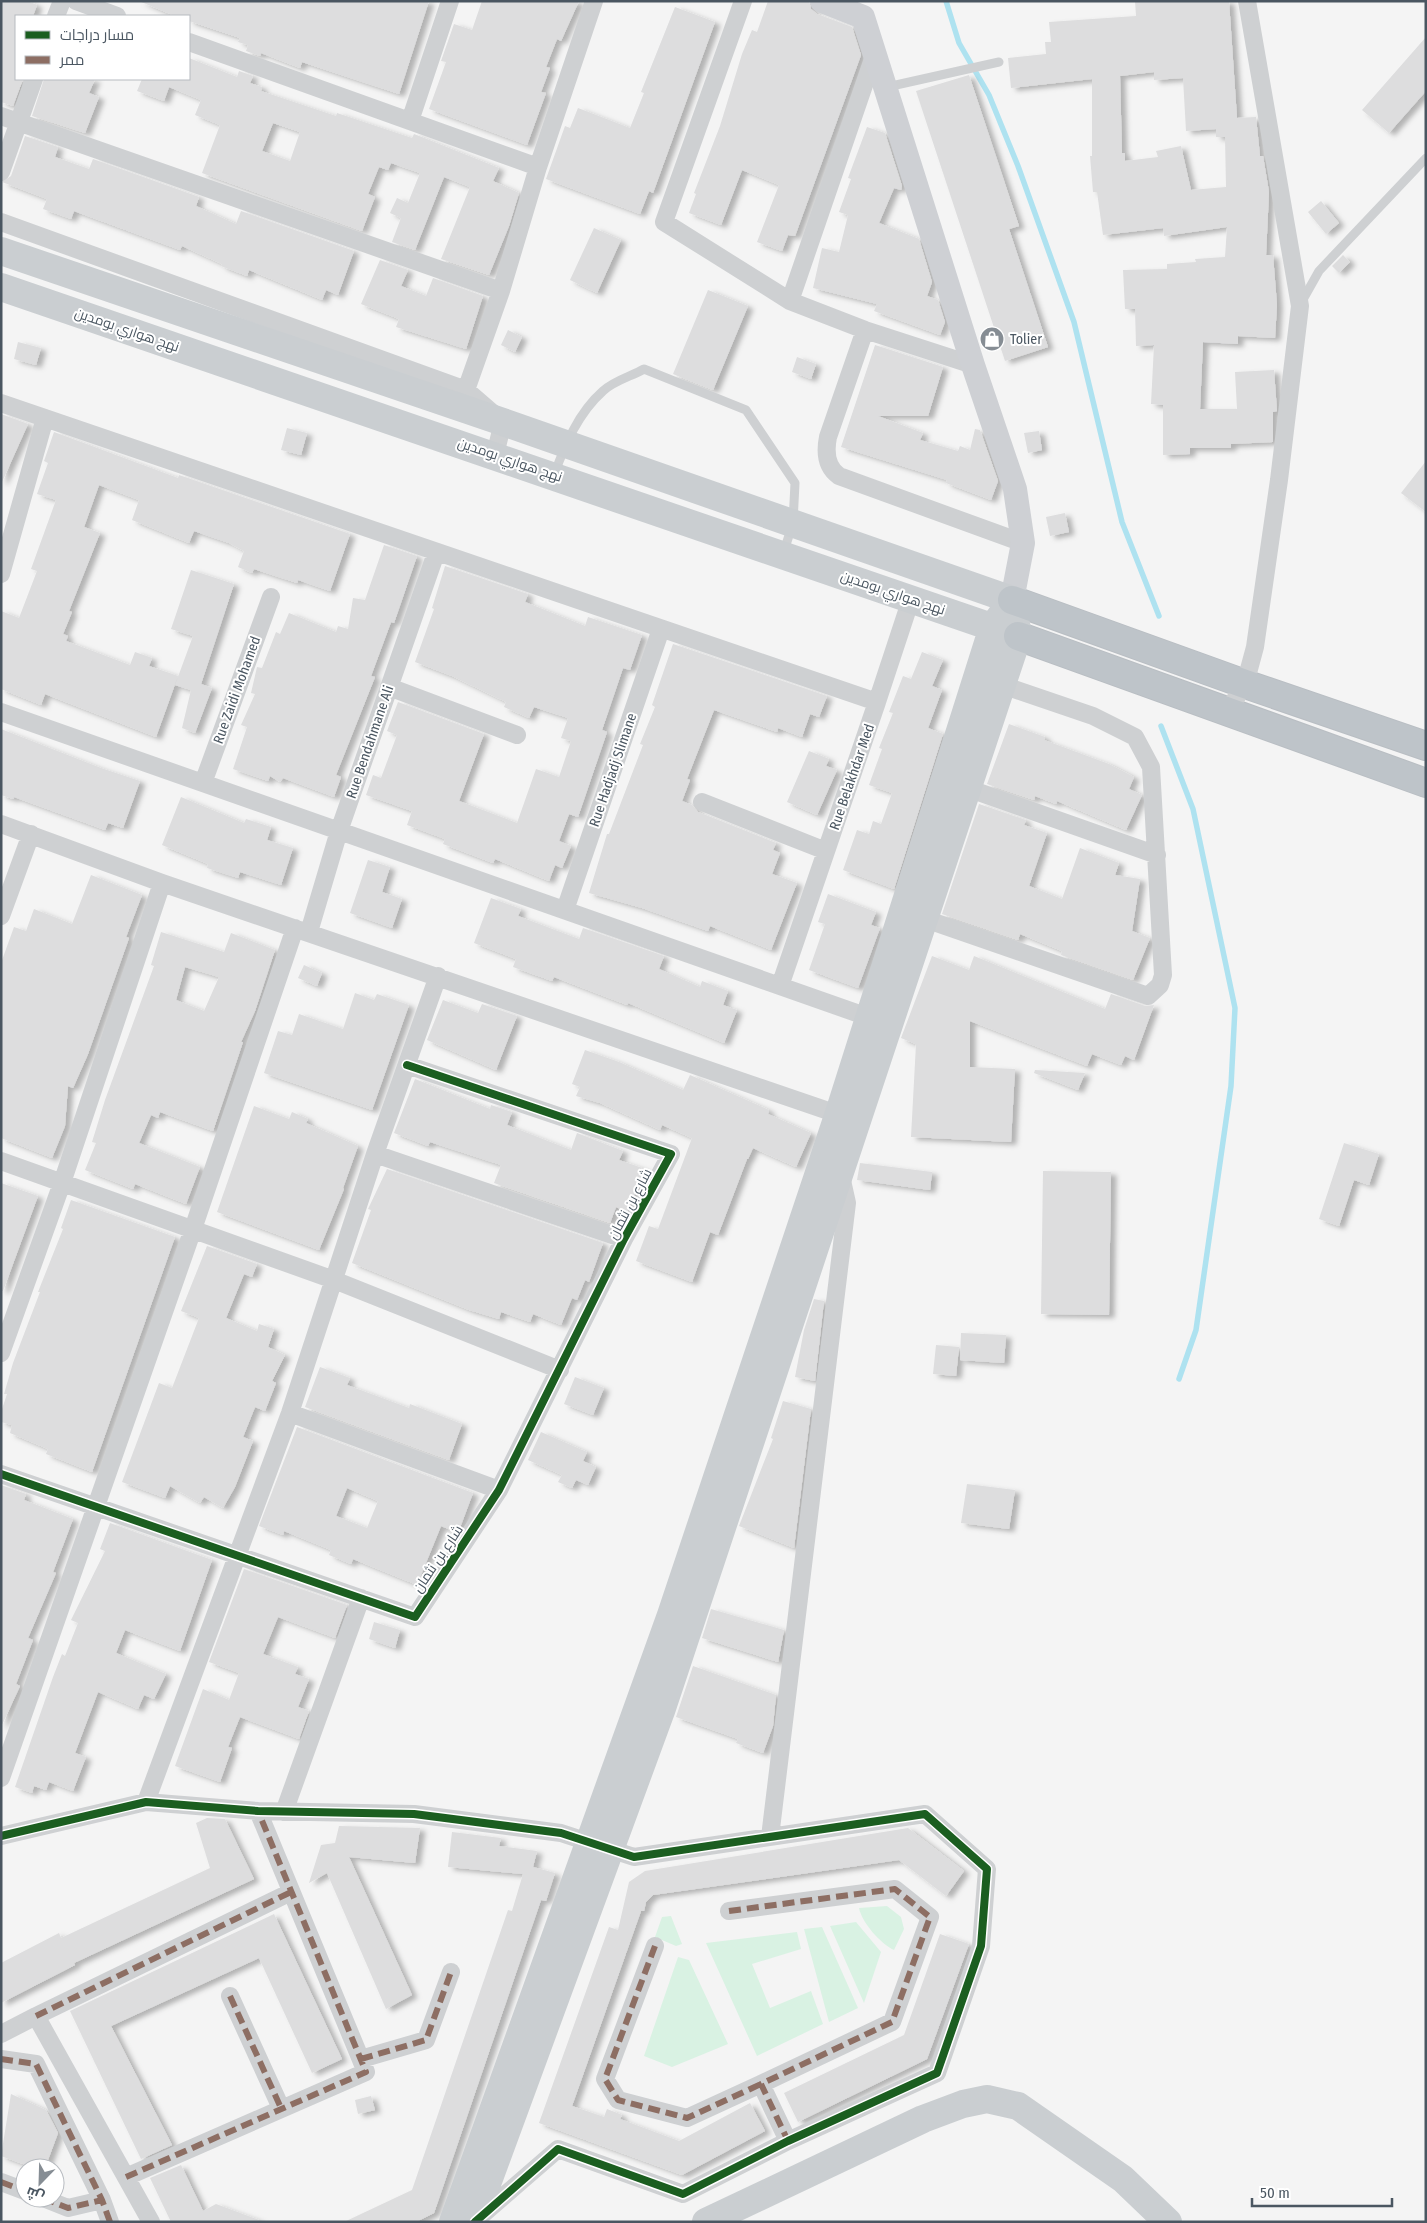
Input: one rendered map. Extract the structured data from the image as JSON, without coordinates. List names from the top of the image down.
{
  "streets": {
    "main road": ["نهج هواري بومدين"],
    "street": [
      "Rue Zaidi Mohamed",
      "Rue Bendahmane Ali",
      "Rue Hadjadj Slimane",
      "Rue Belakhdar Med",
      "شارع بن نثمان"
    ]
  },
  "crossings": [
    ["نهج هواري بومدين", "Rue Belakhdar Med"],
    ["Rue Bendahmane Ali", "شارع بن نثمان"]
  ],
  "places": {
    "shop": ["Tolier"]
  },
  "legend": ["مسار دراجات", "ممر"],
  "scale_bar": "50 m",
  "north": "bottom left"
}
